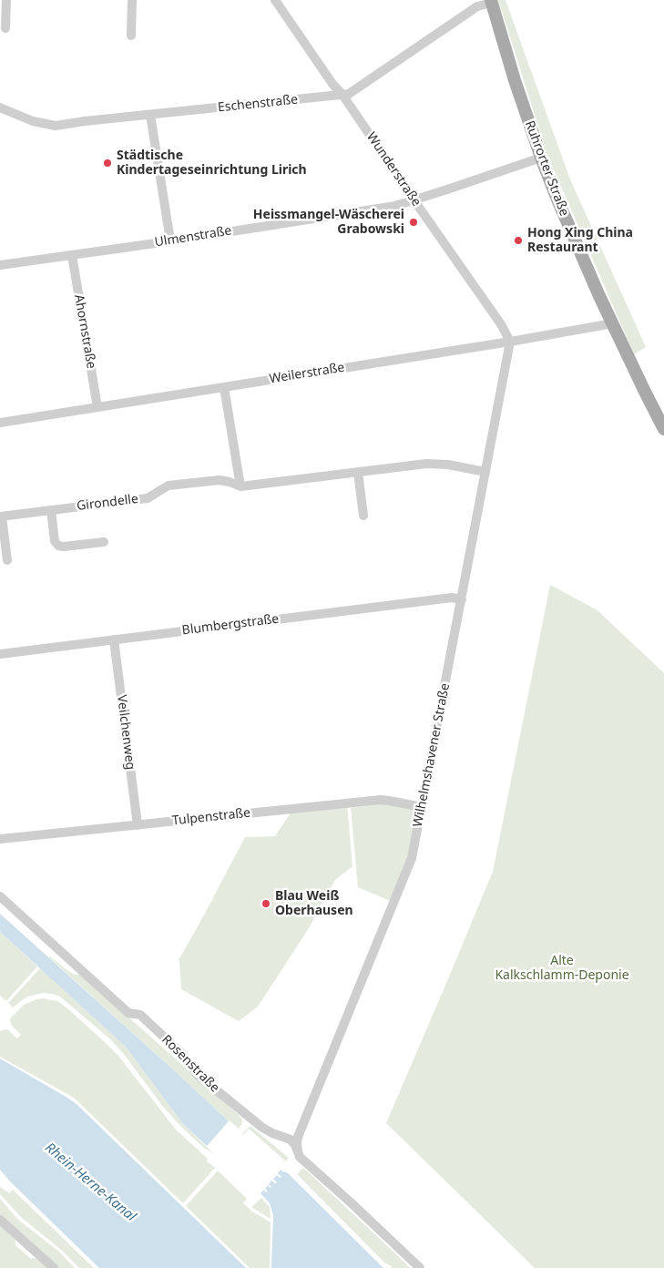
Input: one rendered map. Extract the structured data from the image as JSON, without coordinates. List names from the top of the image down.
{
  "streets": {
    "main road": ["Ruhrorter Straße"],
    "street": [
      "Eschenstraße",
      "Wunderstraße",
      "Ulmenstraße",
      "Ahornstraße",
      "Weilerstraße",
      "Girondelle",
      "Blumbergstraße",
      "Veilchenweg",
      "Wilhelmshavener Straße",
      "Tulpenstraße",
      "Rosenstraße"
    ]
  },
  "crossings": [
    ["Eschenstraße", "Ruhrorter Straße"],
    ["Eschenstraße", "Wunderstraße"],
    ["Ruhrorter Straße", "Ulmenstraße"],
    ["Ruhrorter Straße", "Weilerstraße"],
    ["Wunderstraße", "Ulmenstraße"],
    ["Wunderstraße", "Weilerstraße"],
    ["Wunderstraße", "Wilhelmshavener Straße"],
    ["Ulmenstraße", "Ahornstraße"],
    ["Ahornstraße", "Weilerstraße"],
    ["Weilerstraße", "Wilhelmshavener Straße"],
    ["Girondelle", "Wilhelmshavener Straße"],
    ["Blumbergstraße", "Veilchenweg"],
    ["Blumbergstraße", "Wilhelmshavener Straße"],
    ["Veilchenweg", "Tulpenstraße"],
    ["Wilhelmshavener Straße", "Tulpenstraße"],
    ["Wilhelmshavener Straße", "Rosenstraße"]
  ],
  "water": ["Rhein-Herne-Kanal"],
  "parks": ["Alte Kalkschlamm-Deponie"],
  "places": [
    "Städtische Kindertageseinrichtung Lirich",
    "Heissmangel-Wäscherei Grabowski",
    "Hong Xing China Restaurant",
    "Blau Weiß Oberhausen"
  ]
}
